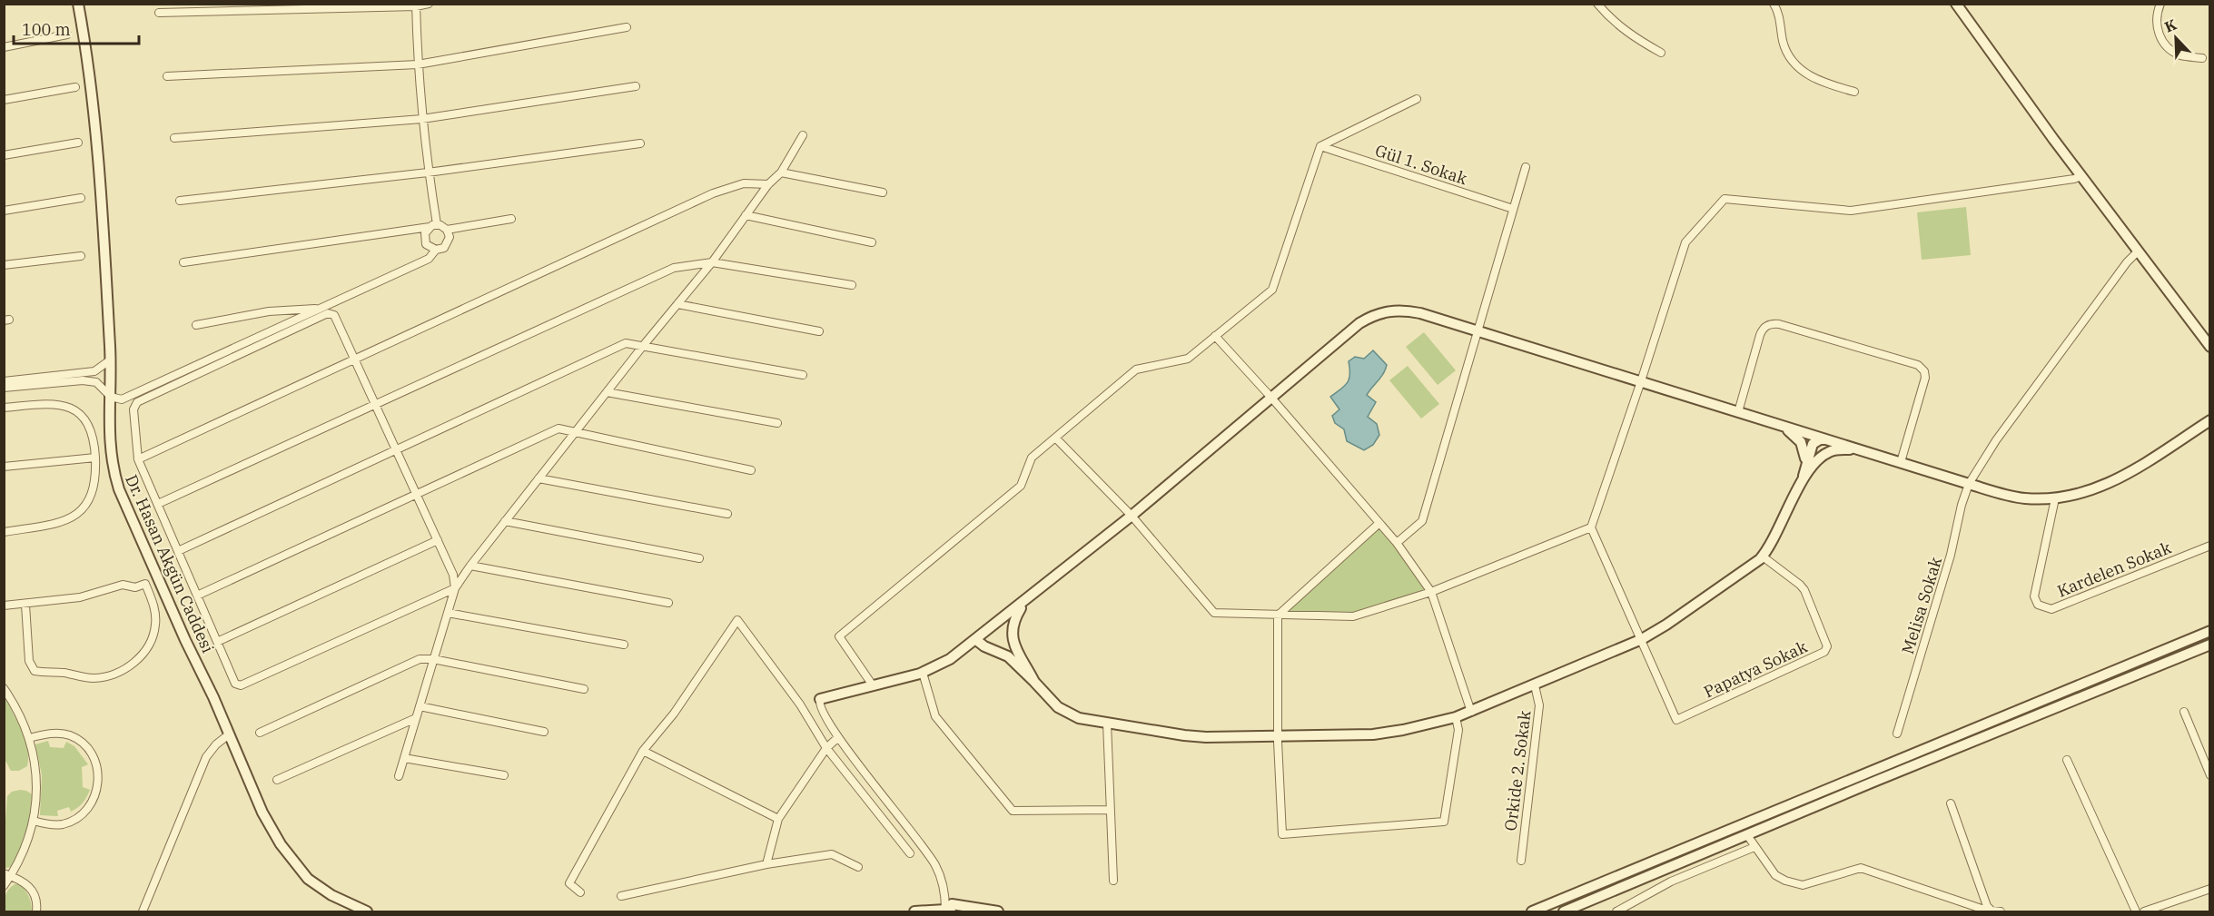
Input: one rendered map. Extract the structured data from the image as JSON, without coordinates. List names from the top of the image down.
{
  "streets": {
    "street": [
      "Gül 1. Sokak",
      "Dr. Hasan Akgün Caddesi",
      "Kardelen Sokak",
      "Melisa Sokak",
      "Papatya Sokak",
      "Orkide 2. Sokak"
    ]
  },
  "scale_bar": "100 m",
  "north": "top left"
}
